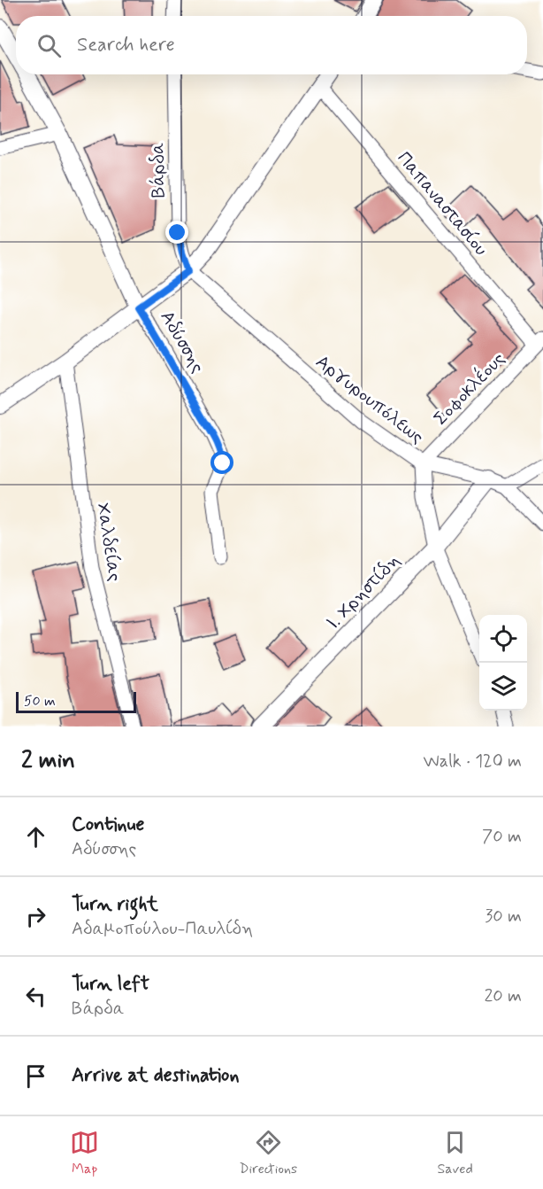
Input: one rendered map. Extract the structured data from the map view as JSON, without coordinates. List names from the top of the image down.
{
  "streets": {
    "street": [
      "Βάρδα",
      "Παπαναστασίου",
      "Αδύσσης",
      "Σοφοκλέους",
      "Αργυρουπόλεως",
      "Χαλδείας",
      "Ι. Χρηστίδη"
    ]
  },
  "crossings": [
    ["Βάρδα", "Αργυρουπόλεως"],
    ["Παπαναστασίου", "Σοφοκλέους"],
    ["Σοφοκλέους", "Αργυρουπόλεως"],
    ["Αργυρουπόλεως", "Ι. Χρηστίδη"]
  ],
  "scale_bar": "50 m",
  "page": {
    "search": "Search here",
    "scale": "50 m",
    "heading": ["2 min", "Walk · 120 m"],
    "list": [
      ["Continue", "Αδύσσης", "70 m"],
      ["Turn right", "Αδαμοπούλου-Παυλίδη", "30 m"],
      ["Turn left", "Βάρδα", "20 m"],
      "Arrive at destination"
    ],
    "nav": ["Map", "Directions", "Saved"]
  }
}
